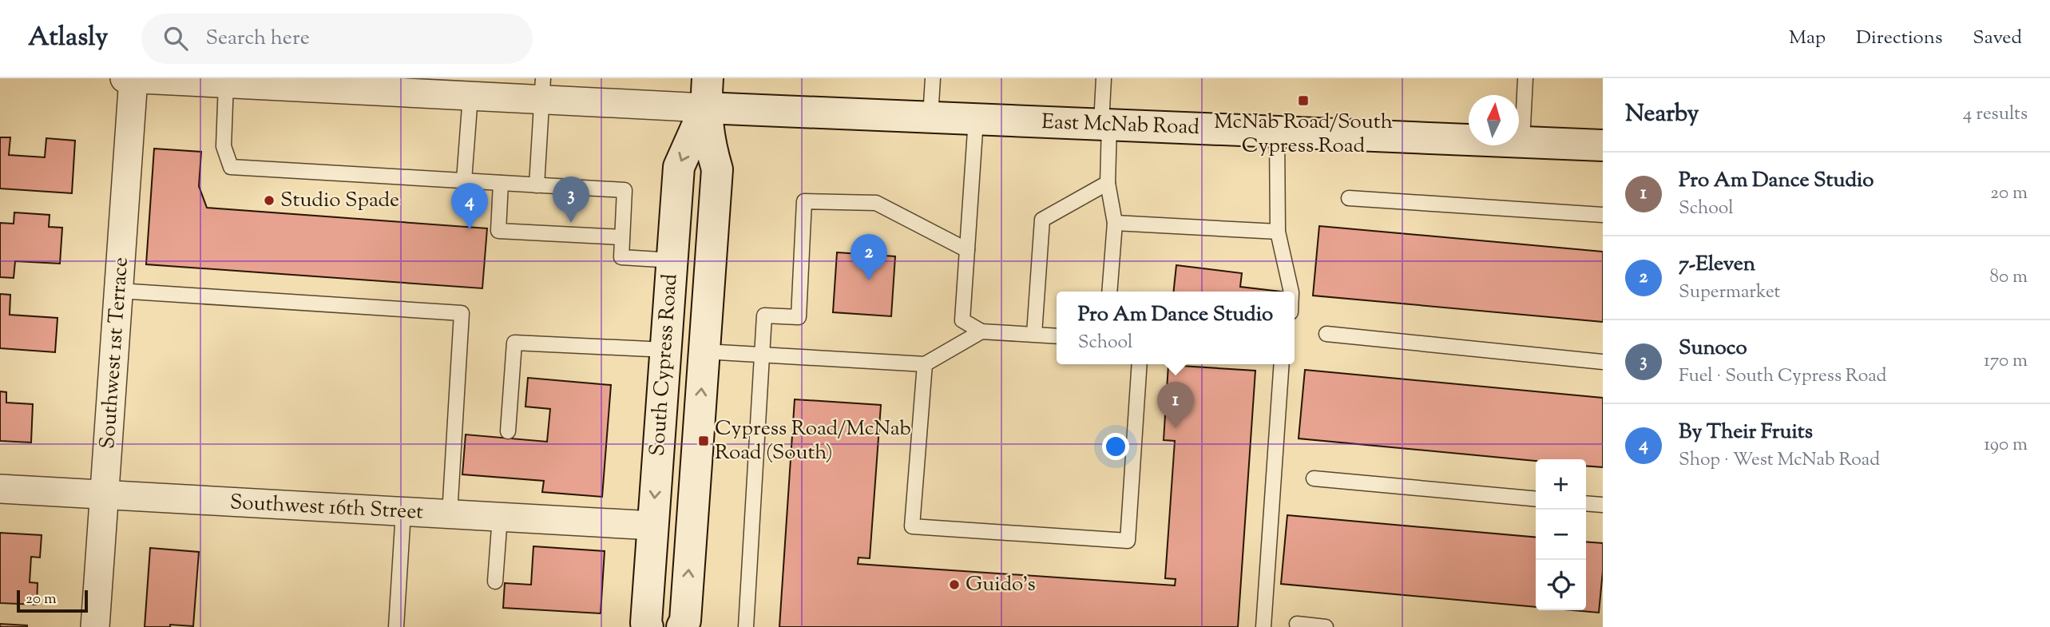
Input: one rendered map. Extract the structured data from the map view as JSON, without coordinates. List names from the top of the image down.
{
  "streets": {
    "street": [
      "East McNab Road",
      "Southwest 1st Terrace",
      "South Cypress Road",
      "Southwest 16th Street"
    ]
  },
  "crossings": [
    ["East McNab Road", "South Cypress Road"],
    ["Southwest 1st Terrace", "Southwest 16th Street"],
    ["South Cypress Road", "Southwest 16th Street"]
  ],
  "places": {
    "transit": ["McNab Road/South Cypress Road", "Cypress Road/McNab Road (South)"],
    "other": ["Studio Spade", "Guido's"]
  },
  "scale_bar": "20 m",
  "north": "top",
  "page": {
    "header": "Atlasly",
    "search": "Search here",
    "nav": ["Map", "Directions", "Saved"],
    "heading": ["Nearby", "4 results"],
    "list": [
      {
        "mark": "1",
        "name": "Pro Am Dance Studio",
        "note": "School",
        "value": "20 m"
      },
      {
        "mark": "2",
        "name": "7-Eleven",
        "note": "Supermarket",
        "value": "80 m"
      },
      {
        "mark": "3",
        "name": "Sunoco",
        "note": "Fuel · South Cypress Road",
        "value": "170 m"
      },
      {
        "mark": "4",
        "name": "By Their Fruits",
        "note": "Shop · West McNab Road",
        "value": "190 m"
      }
    ],
    "pins": [
      "3",
      "4",
      "2",
      "1"
    ],
    "popup": ["Pro Am Dance Studio", "School"],
    "map_buttons": ["+", "−"],
    "scale": "20 m"
  }
}
